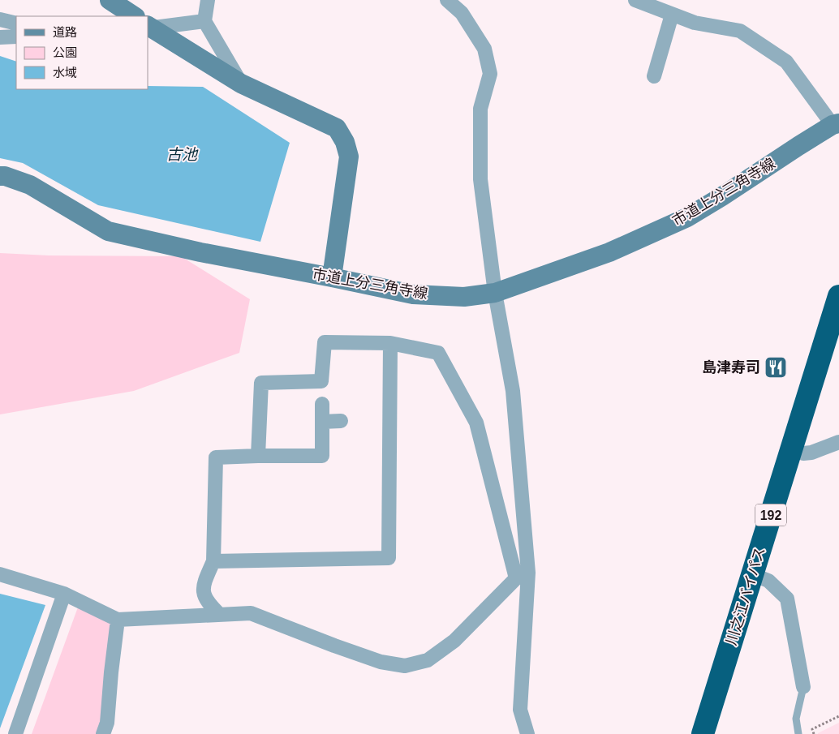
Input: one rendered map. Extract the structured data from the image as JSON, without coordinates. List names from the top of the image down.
{
  "streets": {
    "highway": ["192", "川之江バイパス"],
    "street": ["市道上分三角寺線"]
  },
  "water": ["古池"],
  "places": {
    "restaurant": ["島津寿司"]
  },
  "legend": ["道路", "公園", "水域"]
}
